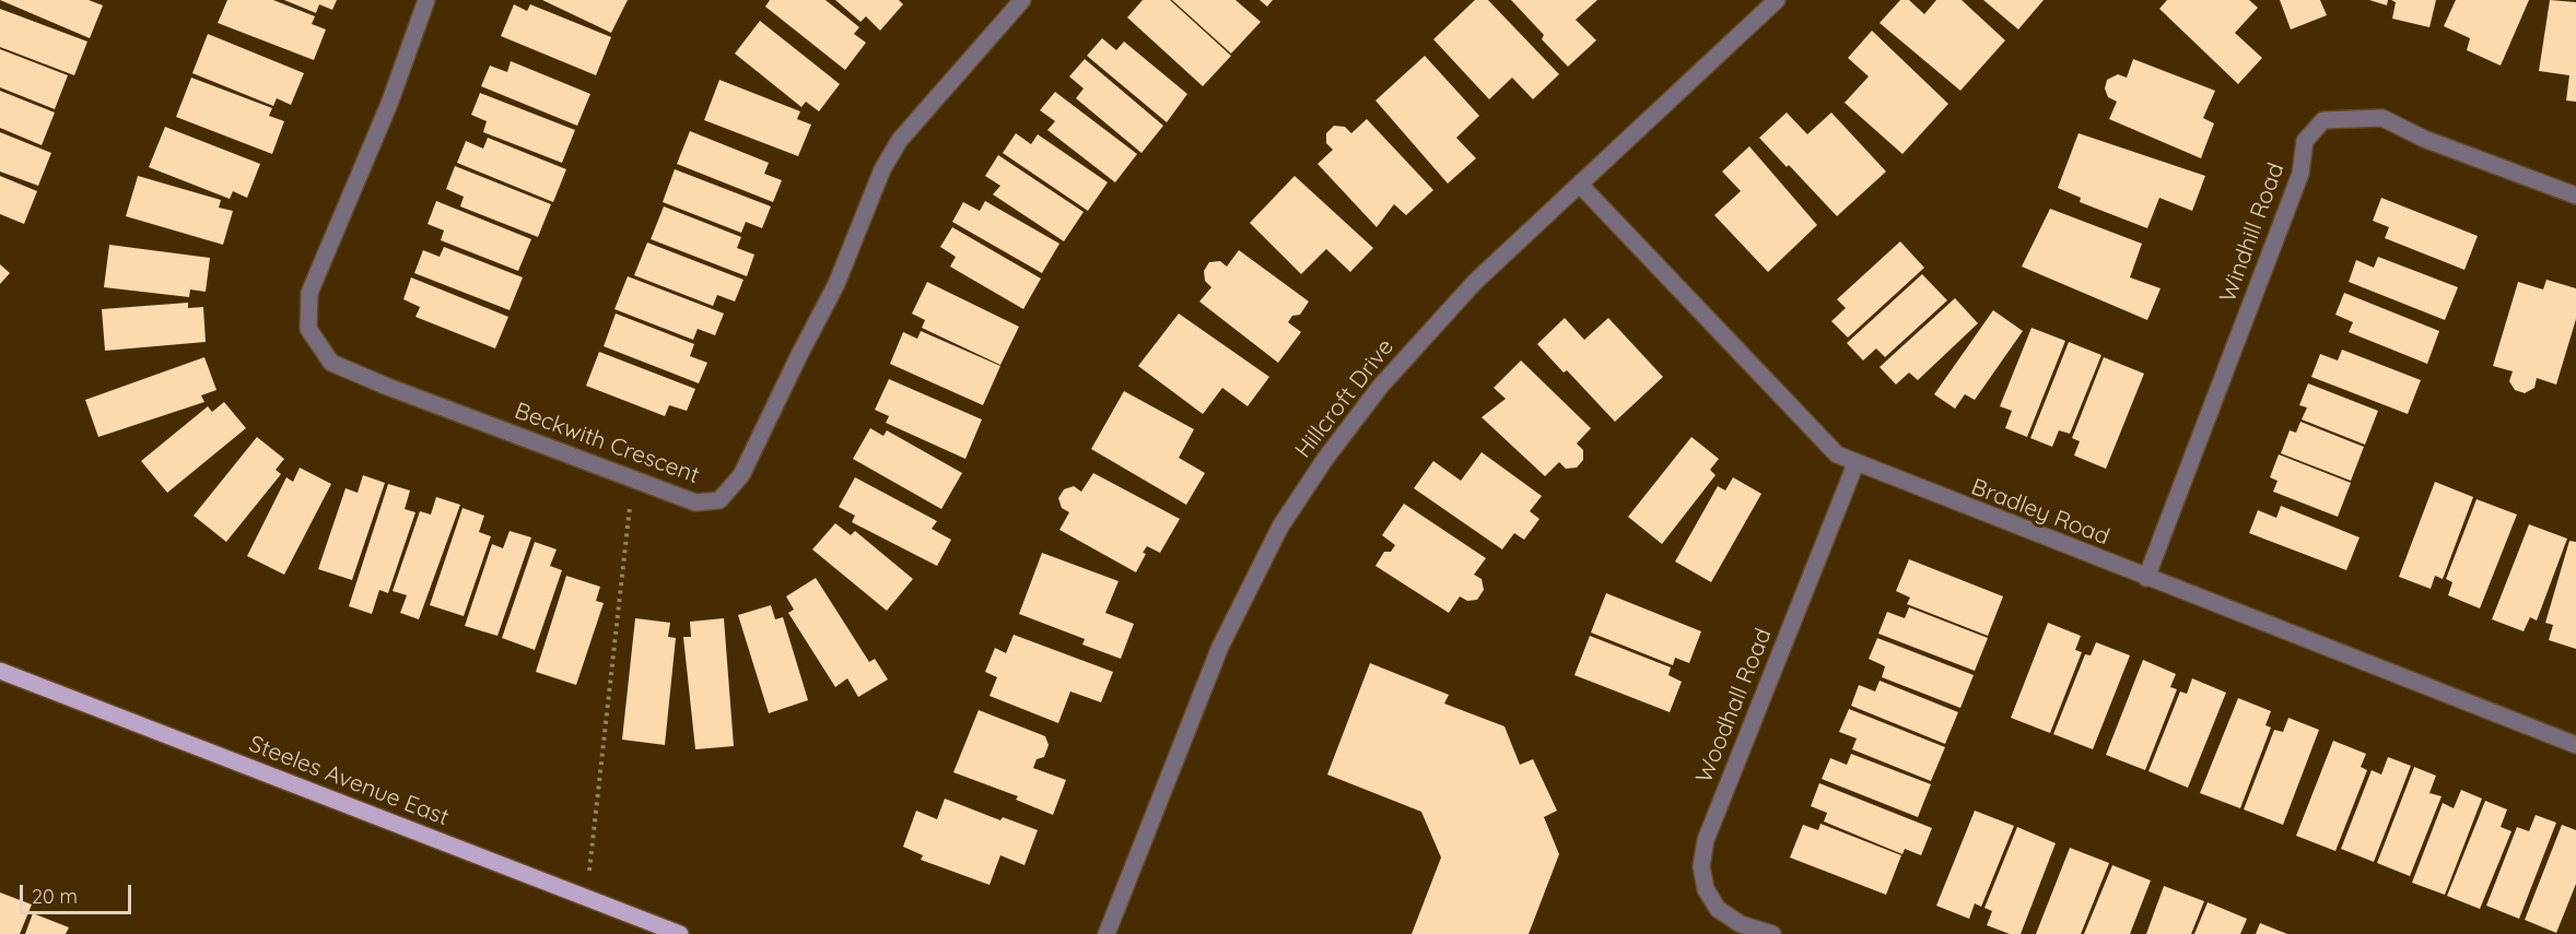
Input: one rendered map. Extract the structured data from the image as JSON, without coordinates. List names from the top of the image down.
{
  "streets": {
    "main road": ["Steeles Avenue East"],
    "street": [
      "Windhill Road",
      "Hillcroft Drive",
      "Beckwith Crescent",
      "Bradley Road",
      "Woodhall Road"
    ]
  },
  "crossings": [
    ["Windhill Road", "Bradley Road"],
    ["Hillcroft Drive", "Bradley Road"],
    ["Bradley Road", "Woodhall Road"]
  ],
  "scale_bar": "20 m"
}
